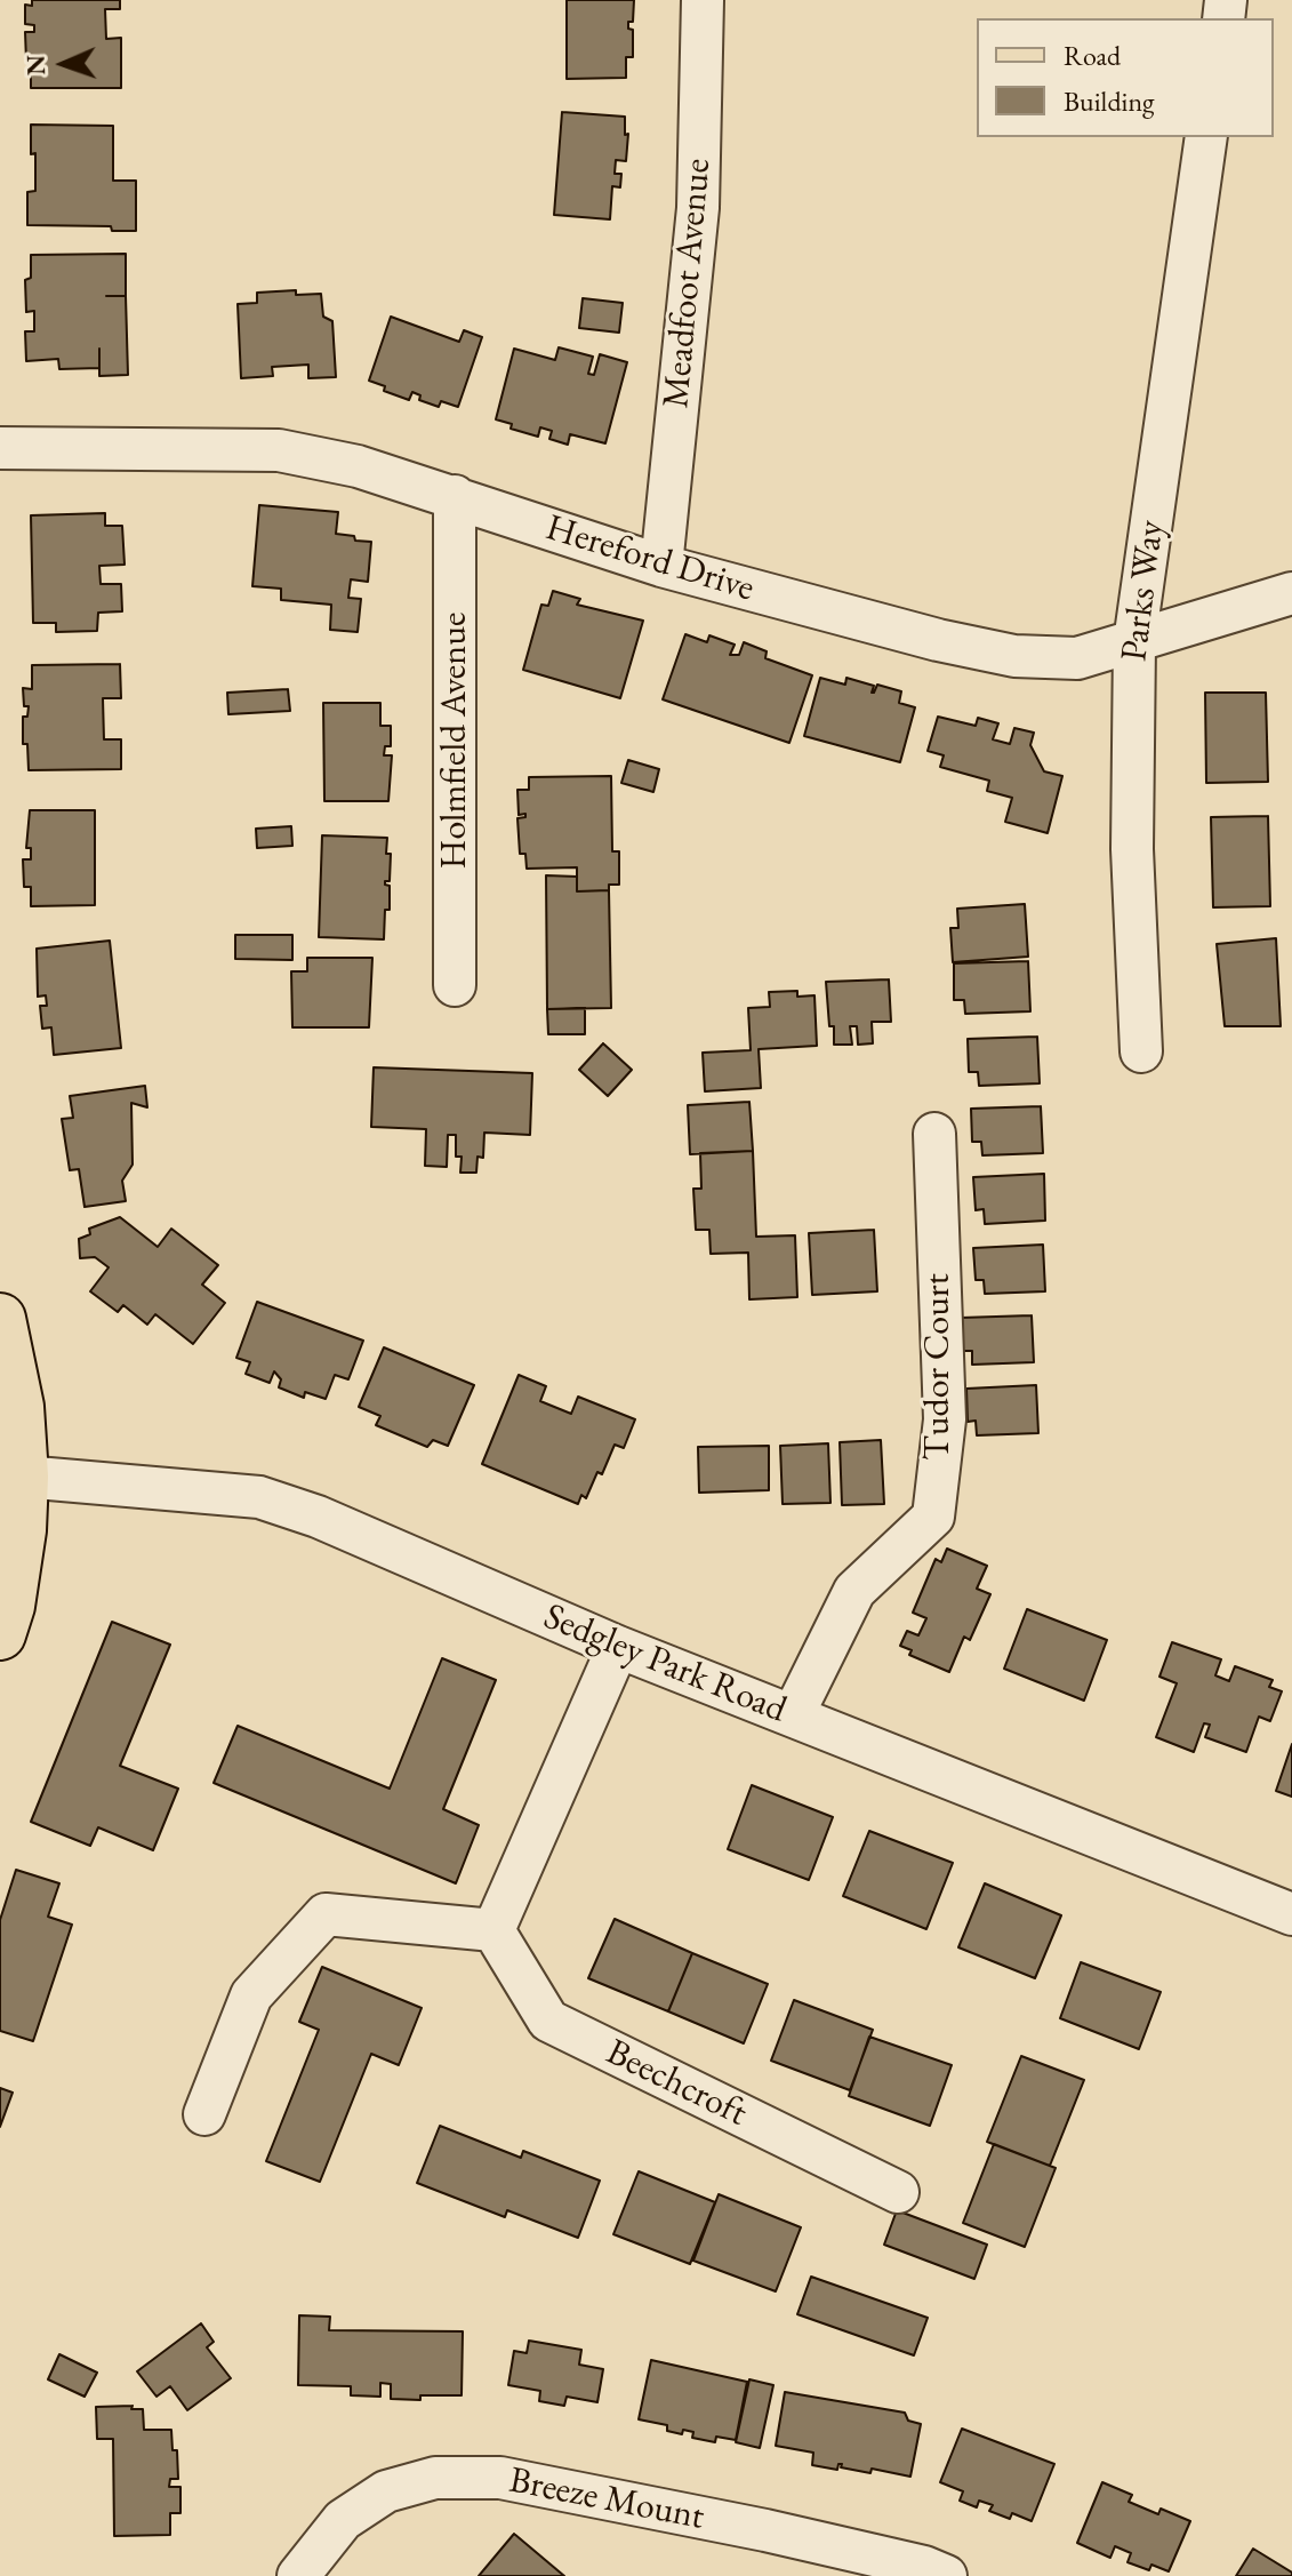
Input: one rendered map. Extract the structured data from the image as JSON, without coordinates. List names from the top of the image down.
{
  "streets": {
    "street": [
      "Meadfoot Avenue",
      "Hereford Drive",
      "Parks Way",
      "Holmfield Avenue",
      "Tudor Court",
      "Sedgley Park Road",
      "Beechcroft",
      "Breeze Mount"
    ]
  },
  "crossings": [
    ["Meadfoot Avenue", "Hereford Drive"],
    ["Hereford Drive", "Parks Way"],
    ["Hereford Drive", "Holmfield Avenue"],
    ["Tudor Court", "Sedgley Park Road"]
  ],
  "legend": ["Road", "Building"],
  "north": "left"
}
